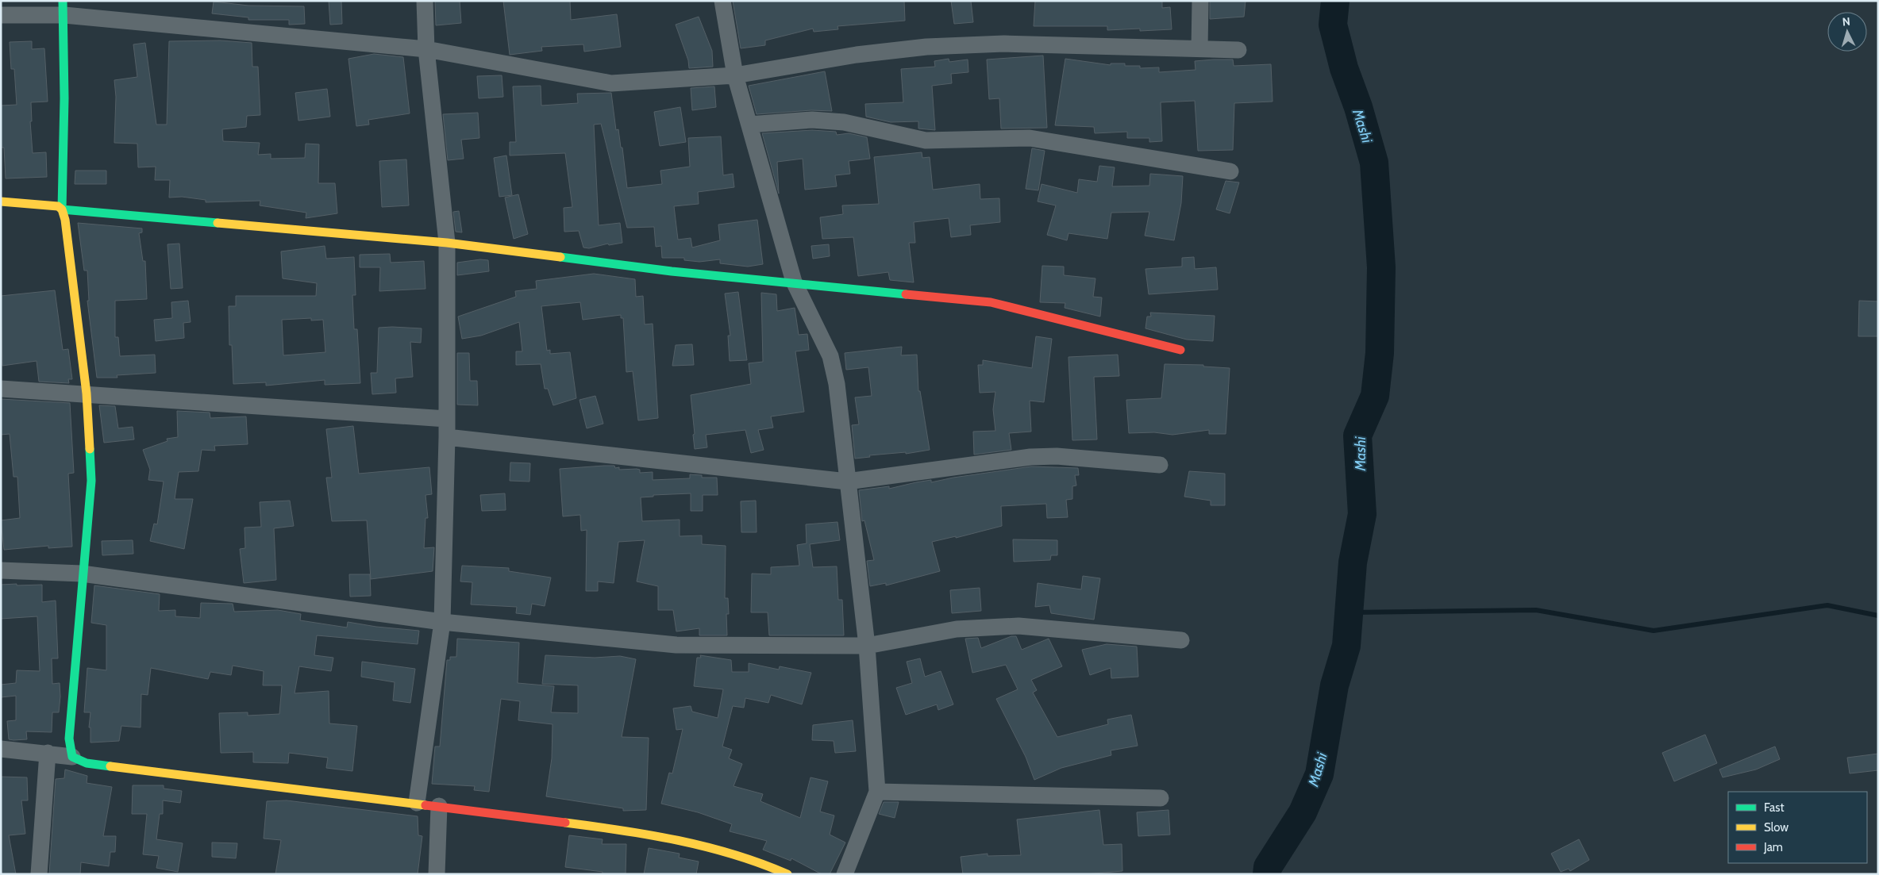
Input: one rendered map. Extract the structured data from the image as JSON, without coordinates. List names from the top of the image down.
{
  "water": ["Mashi"],
  "legend": ["Fast", "Slow", "Jam"],
  "north": "top"
}
